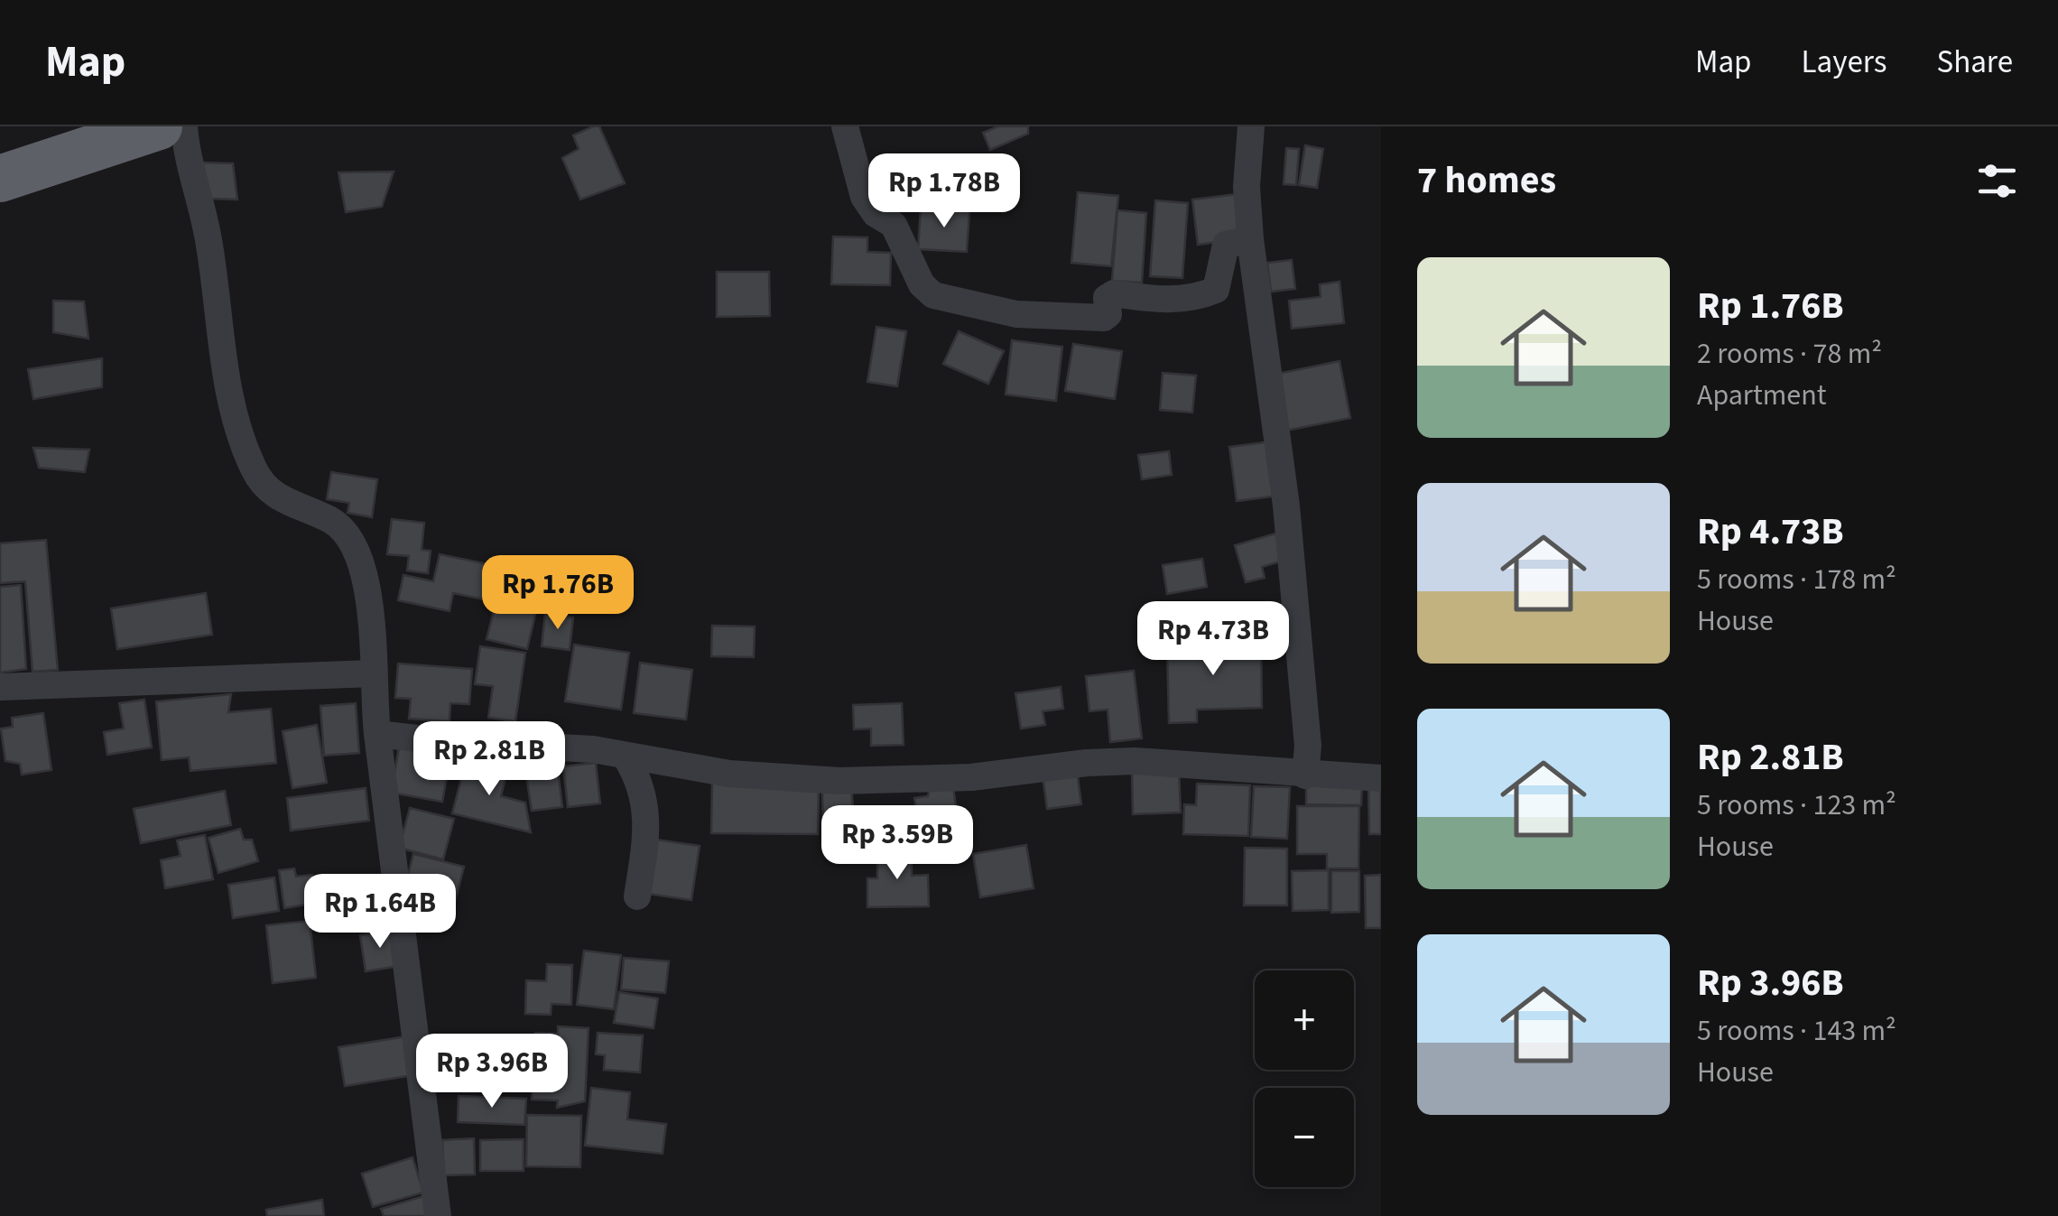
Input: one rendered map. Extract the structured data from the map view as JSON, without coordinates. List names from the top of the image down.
{
  "page": {
    "header": "Map",
    "nav": ["Map", "Layers", "Share"],
    "heading": "7 homes",
    "price": [
      "Rp 1.78B",
      "Rp 1.76B",
      "Rp 4.73B",
      "Rp 2.81B",
      "Rp 3.59B",
      "Rp 1.64B",
      "Rp 3.96B"
    ],
    "list": [
      {
        "name": "Rp 1.76B",
        "note": "2 rooms · 78 m² · Apartment"
      },
      {
        "name": "Rp 4.73B",
        "note": "5 rooms · 178 m² · House"
      },
      {
        "name": "Rp 2.81B",
        "note": "5 rooms · 123 m² · House"
      },
      {
        "name": "Rp 3.96B",
        "note": "5 rooms · 143 m² · House"
      }
    ],
    "map_buttons": ["+", "−"]
  }
}
